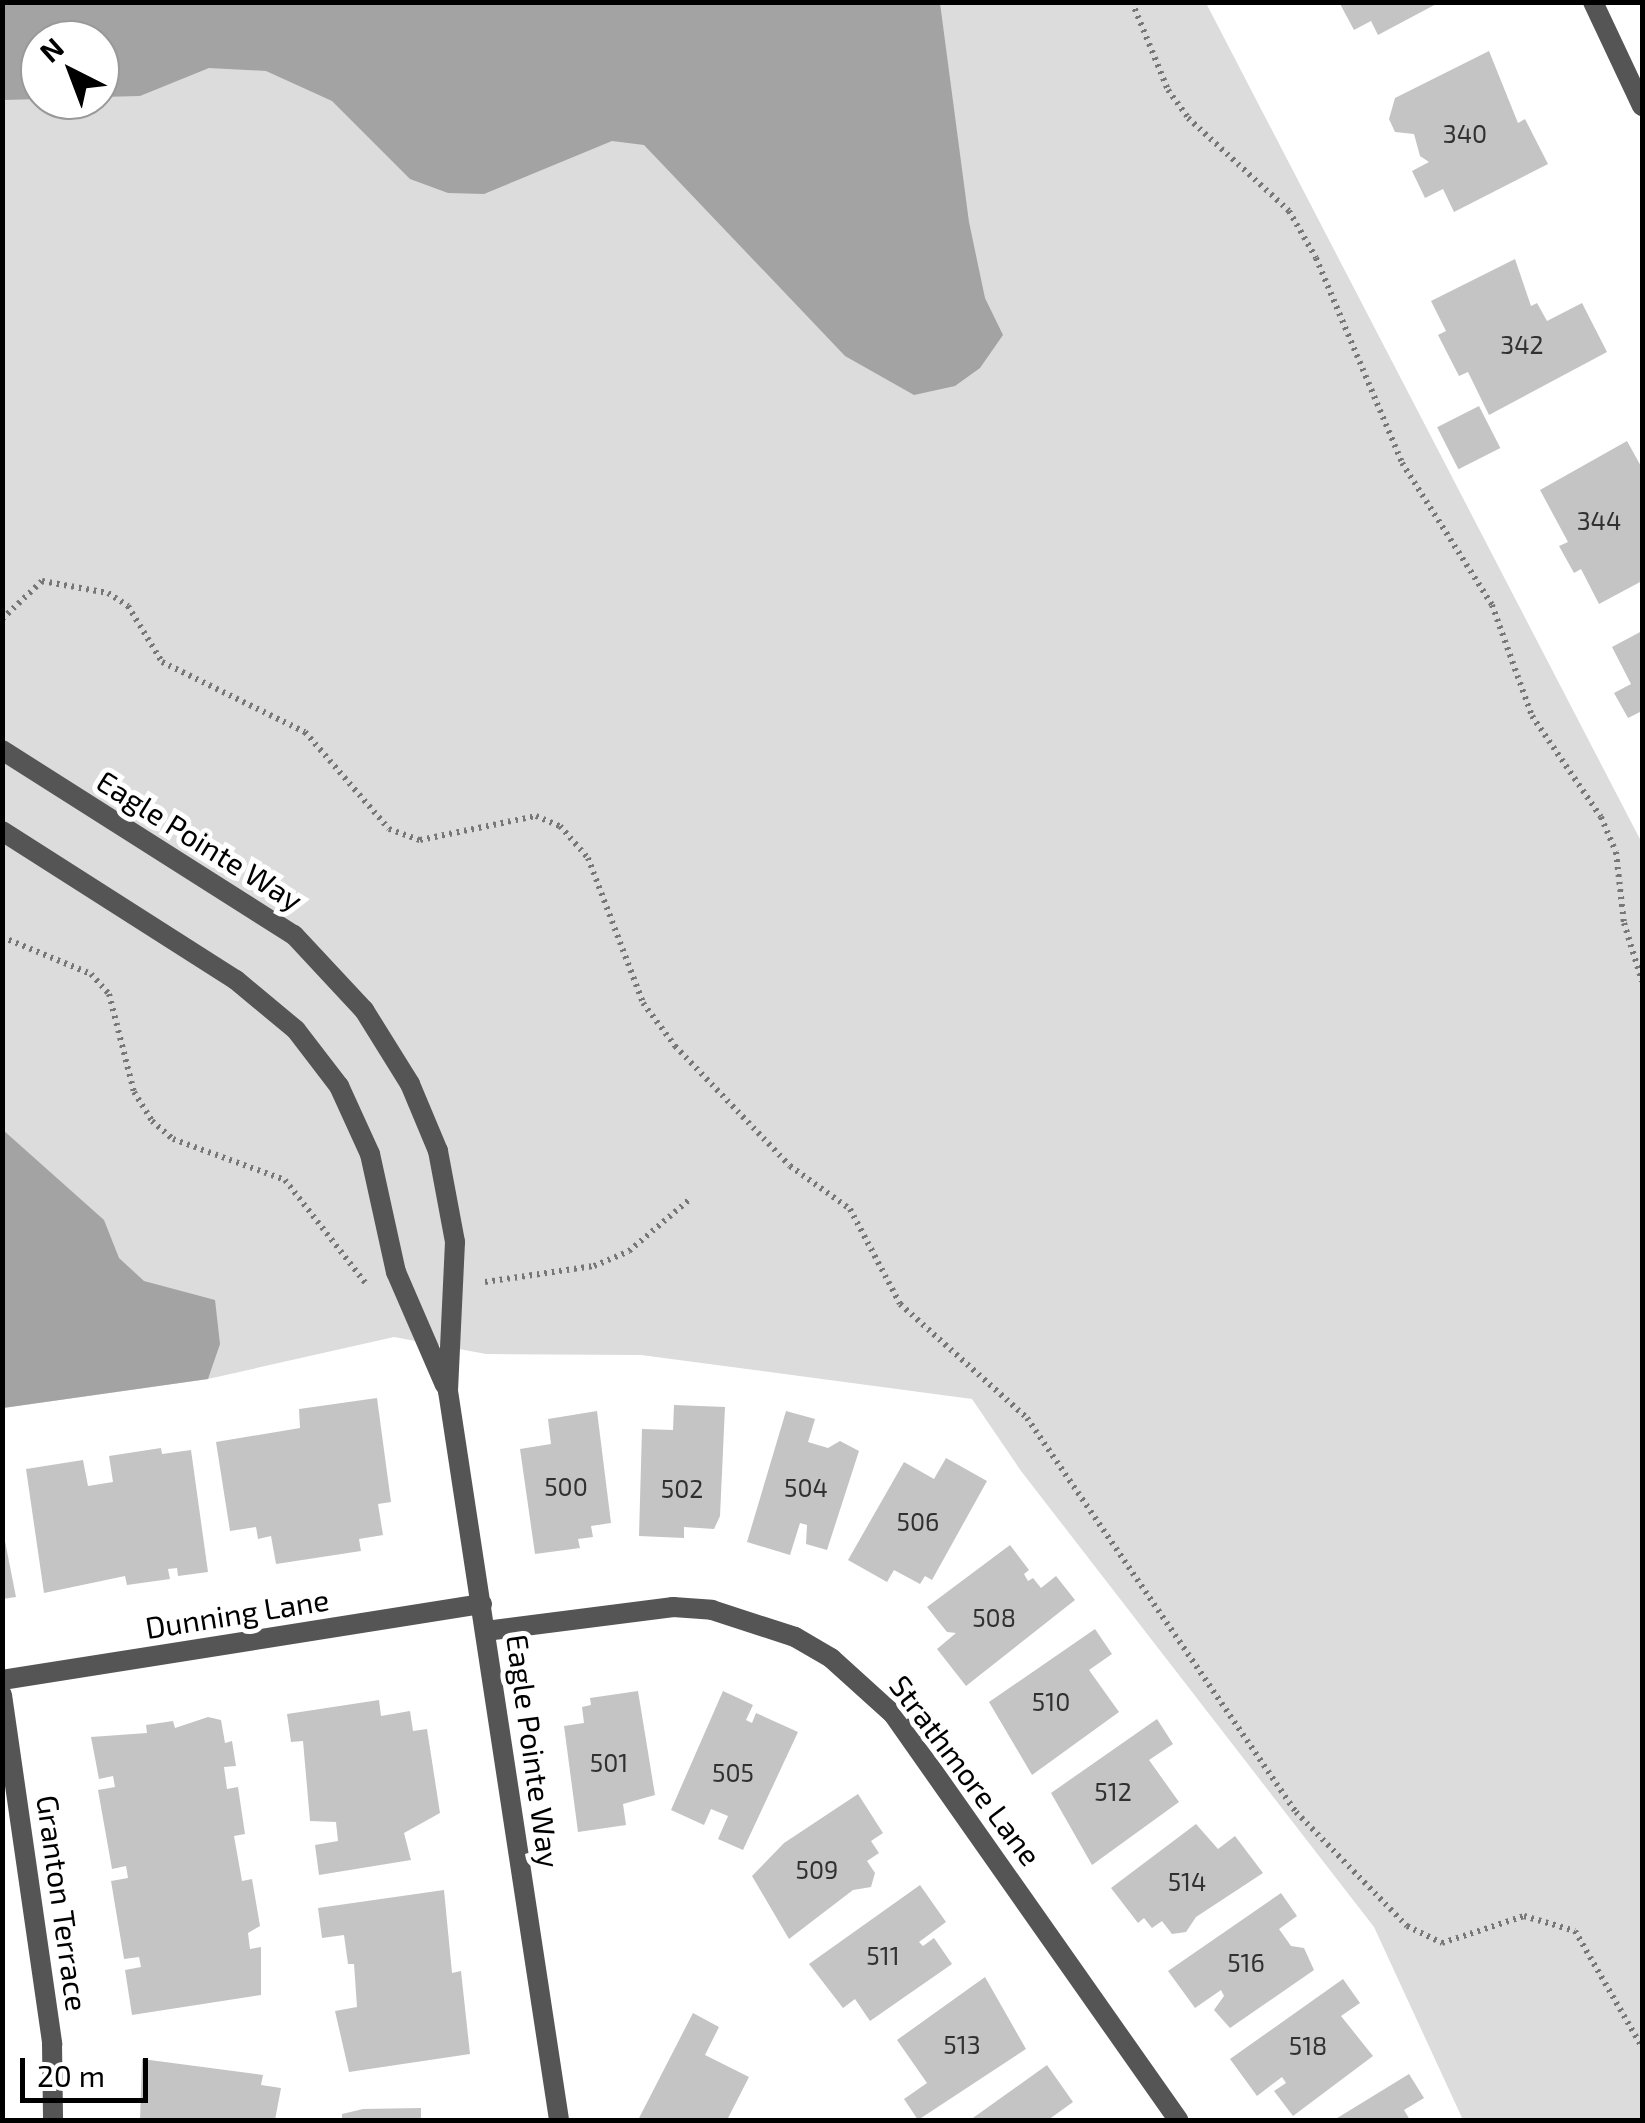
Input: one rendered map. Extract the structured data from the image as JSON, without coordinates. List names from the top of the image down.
{
  "streets": {
    "street": [
      "Eagle Pointe Way",
      "Dunning Lane",
      "Strathmore Lane",
      "Granton Terrace"
    ]
  },
  "crossings": [
    ["Eagle Pointe Way", "Dunning Lane"],
    ["Eagle Pointe Way", "Strathmore Lane"]
  ],
  "house_numbers": [
    "340",
    "342",
    "344",
    "500",
    "504",
    "502",
    "506",
    "508",
    "510",
    "501",
    "505",
    "512",
    "509",
    "514",
    "511",
    "516",
    "513",
    "518"
  ],
  "scale_bar": "20 m",
  "north": "top left"
}
